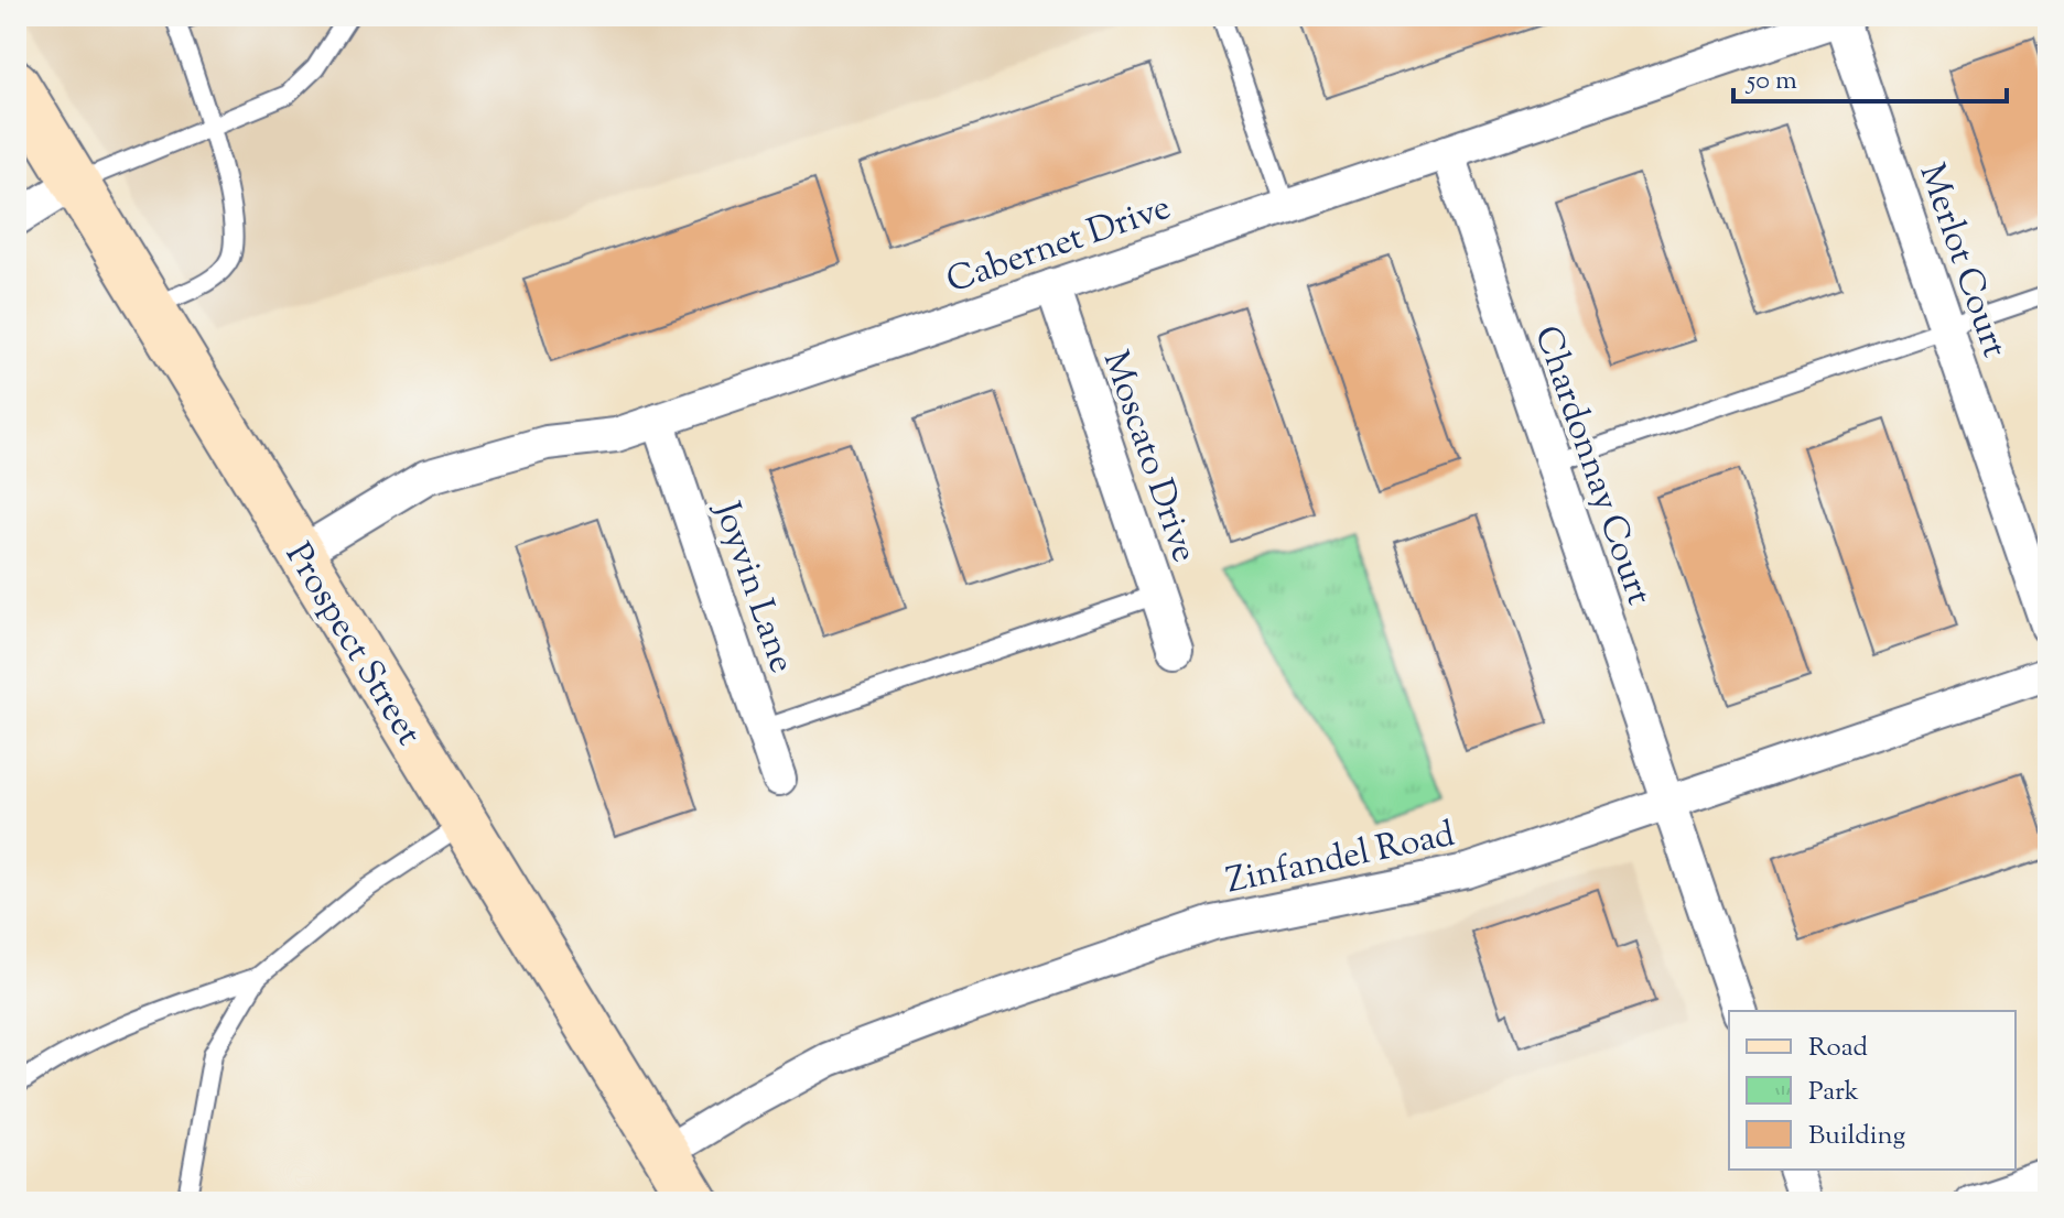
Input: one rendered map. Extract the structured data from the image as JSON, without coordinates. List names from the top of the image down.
{
  "streets": {
    "street": [
      "Cabernet Drive",
      "Merlot Court",
      "Moscato Drive",
      "Chardonnay Court",
      "Joyvin Lane",
      "Prospect Street",
      "Zinfandel Road"
    ]
  },
  "crossings": [
    ["Cabernet Drive", "Merlot Court"],
    ["Cabernet Drive", "Moscato Drive"],
    ["Cabernet Drive", "Chardonnay Court"],
    ["Cabernet Drive", "Joyvin Lane"],
    ["Cabernet Drive", "Prospect Street"],
    ["Chardonnay Court", "Zinfandel Road"],
    ["Prospect Street", "Zinfandel Road"]
  ],
  "legend": ["Road", "Park", "Building"],
  "scale_bar": "50 m"
}
